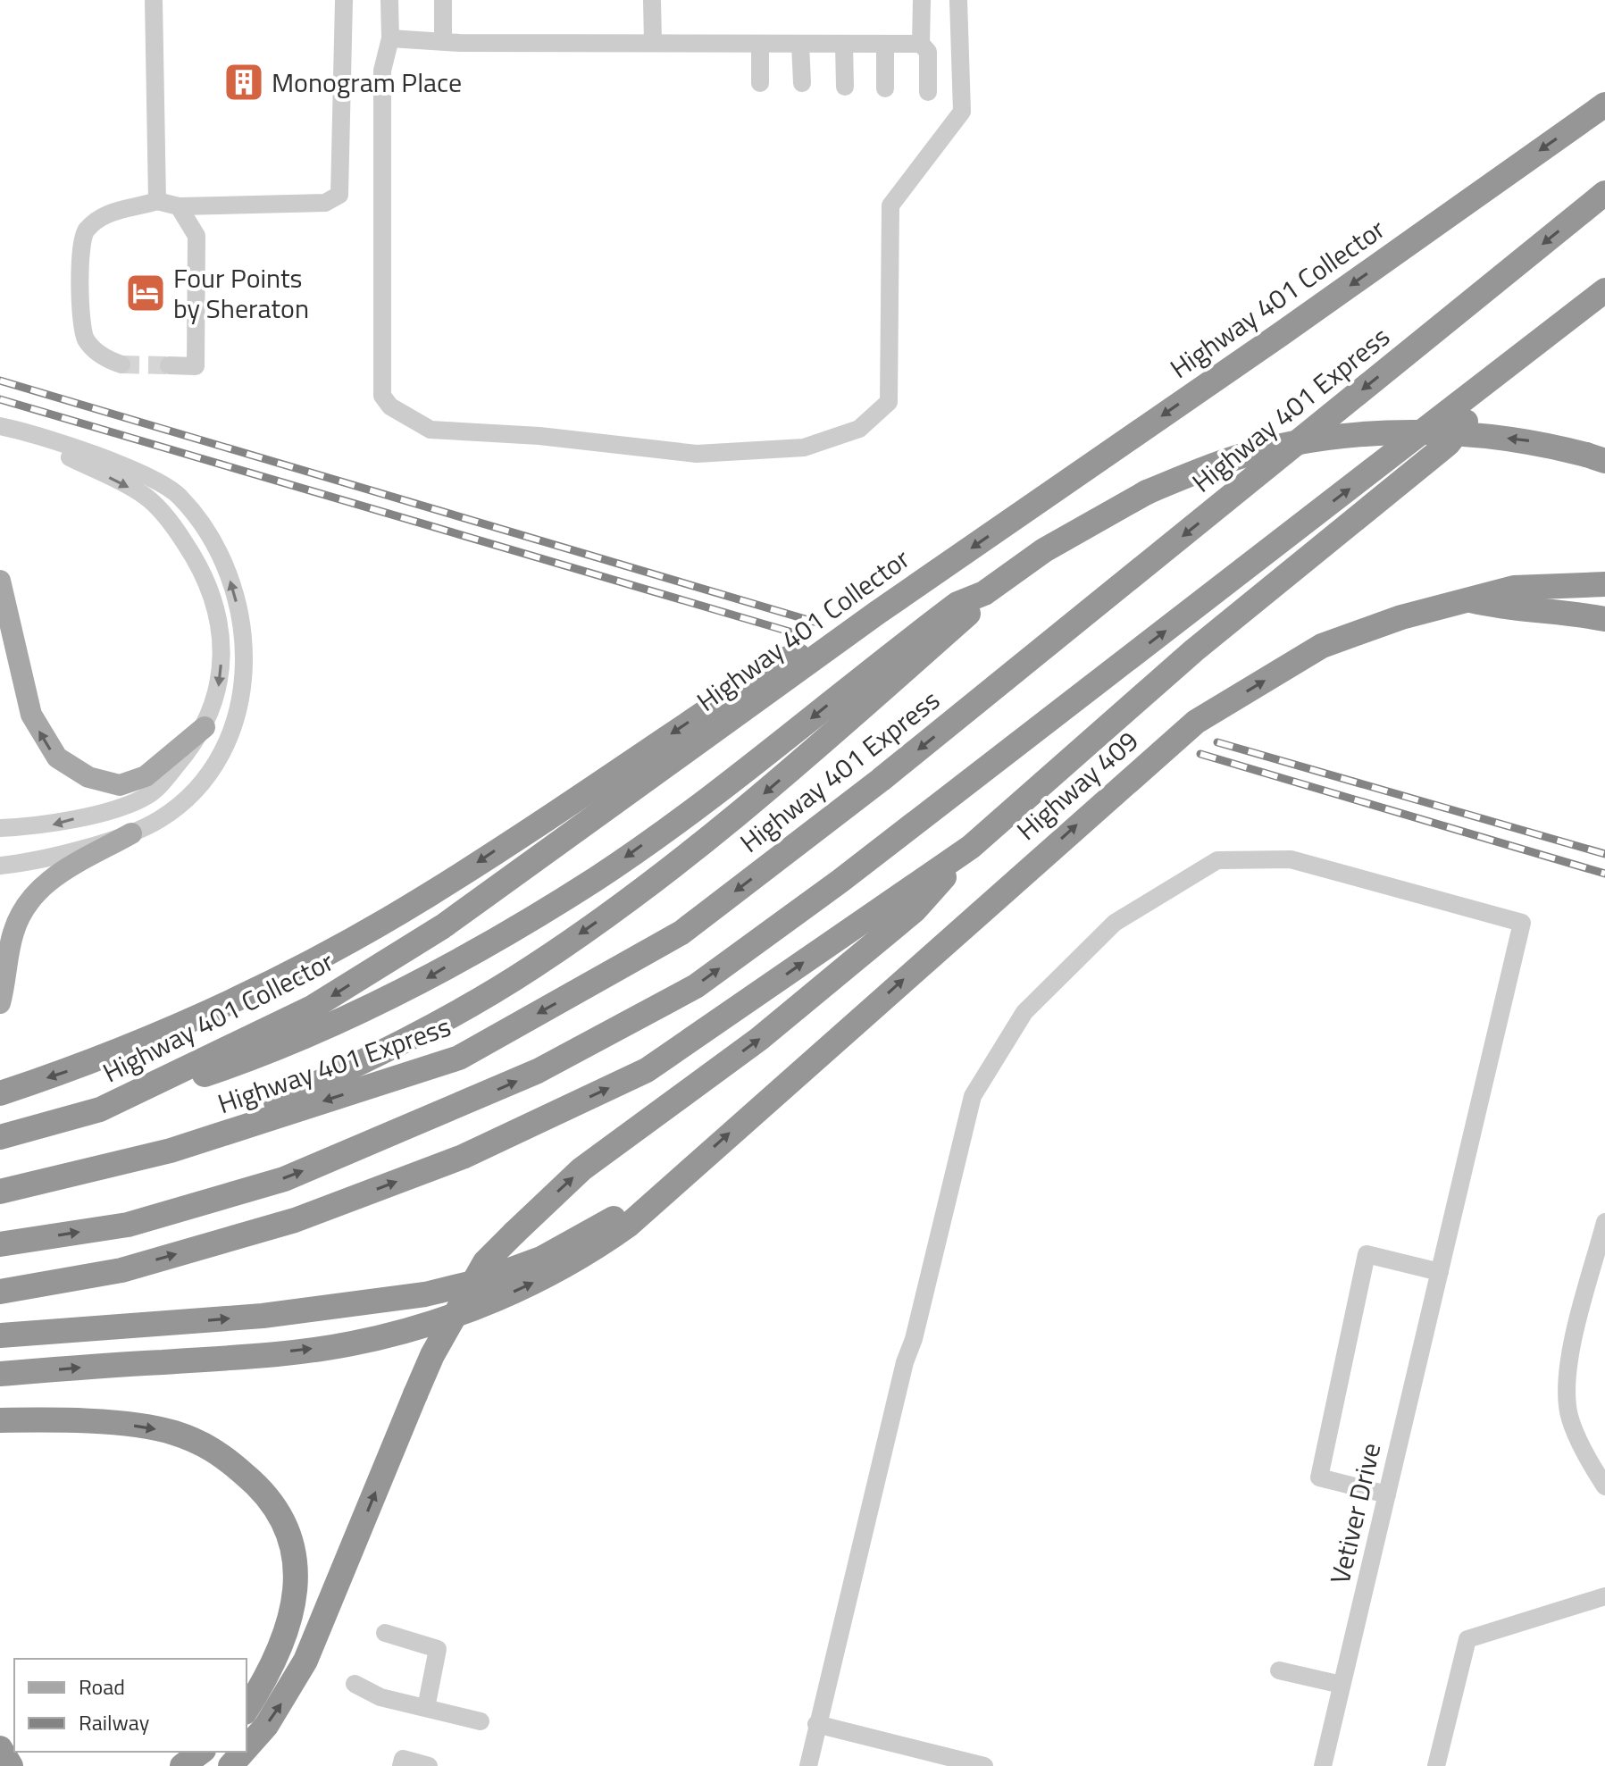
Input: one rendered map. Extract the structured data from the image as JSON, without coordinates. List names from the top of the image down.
{
  "streets": {
    "highway": ["Highway 401 Collector", "Highway 401 Express", "Highway 409"],
    "street": ["Vetiver Drive"]
  },
  "places": {
    "building": ["Monogram Place"],
    "hotel": ["Four Points by Sheraton"]
  },
  "legend": ["Road", "Railway"]
}
